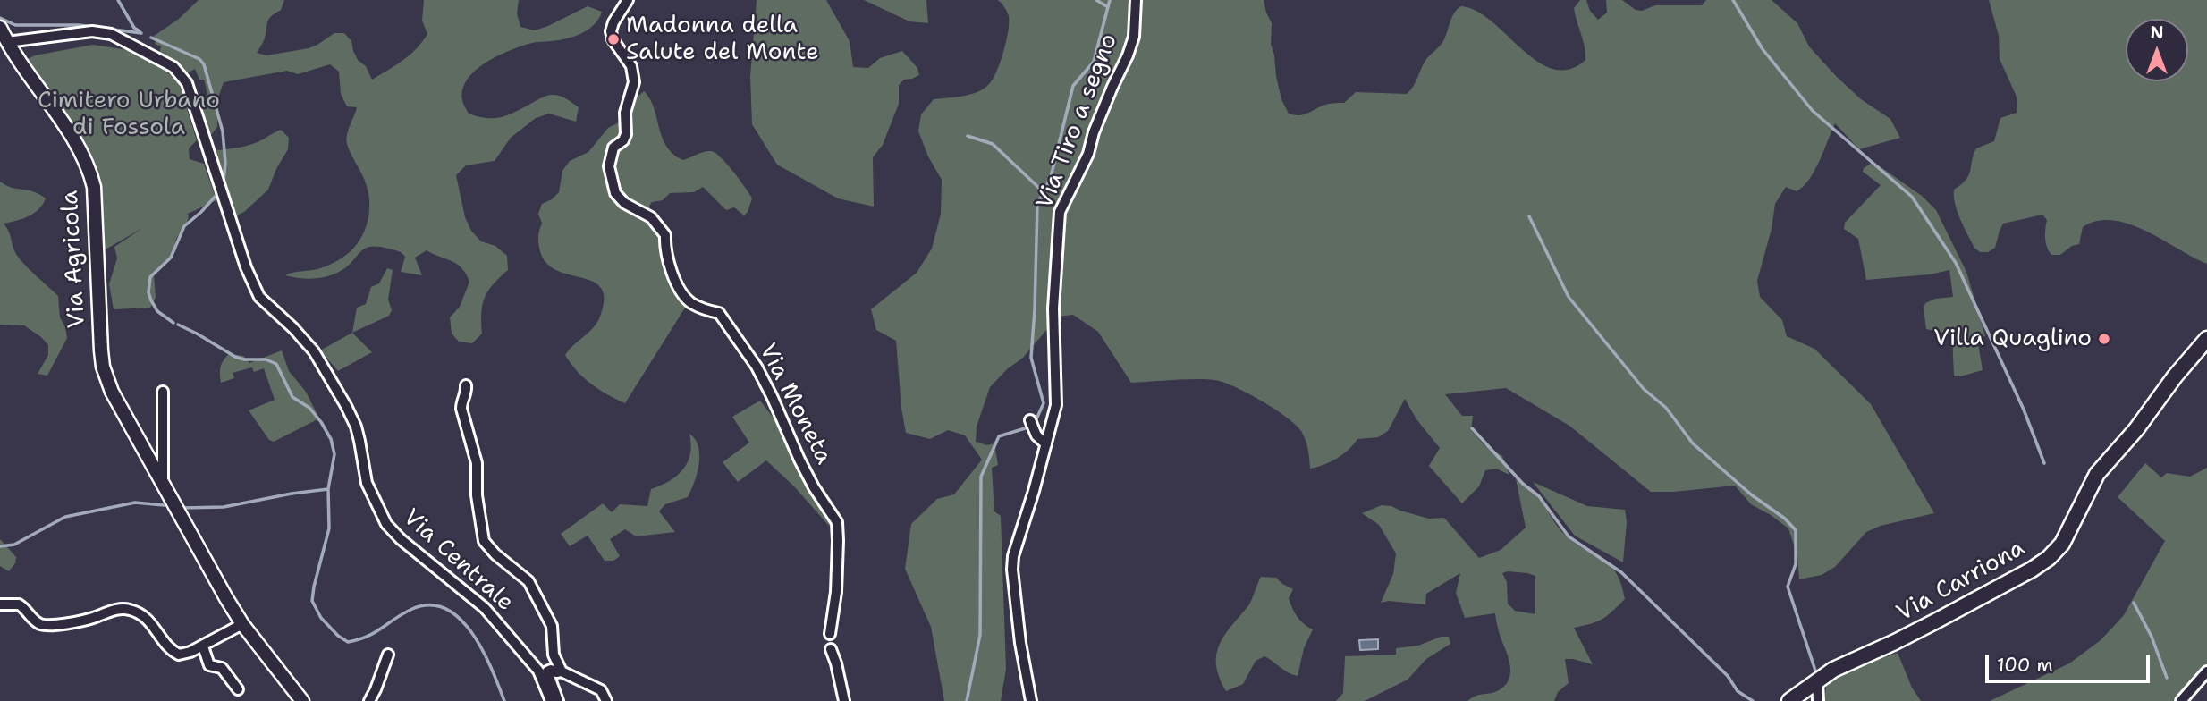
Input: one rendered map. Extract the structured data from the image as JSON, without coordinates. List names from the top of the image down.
{
  "streets": {
    "main road": ["Via Carriona"],
    "street": [
      "Via Tiro a segno",
      "Via Agricola",
      "Via Moneta",
      "Via Centrale"
    ]
  },
  "crossings": [
    ["Via Agricola", "Via Centrale"]
  ],
  "parks": ["Cimitero Urbano di Fossola"],
  "places": ["Madonna della Salute del Monte", "Villa Quaglino"],
  "scale_bar": "100 m",
  "north": "top"
}
